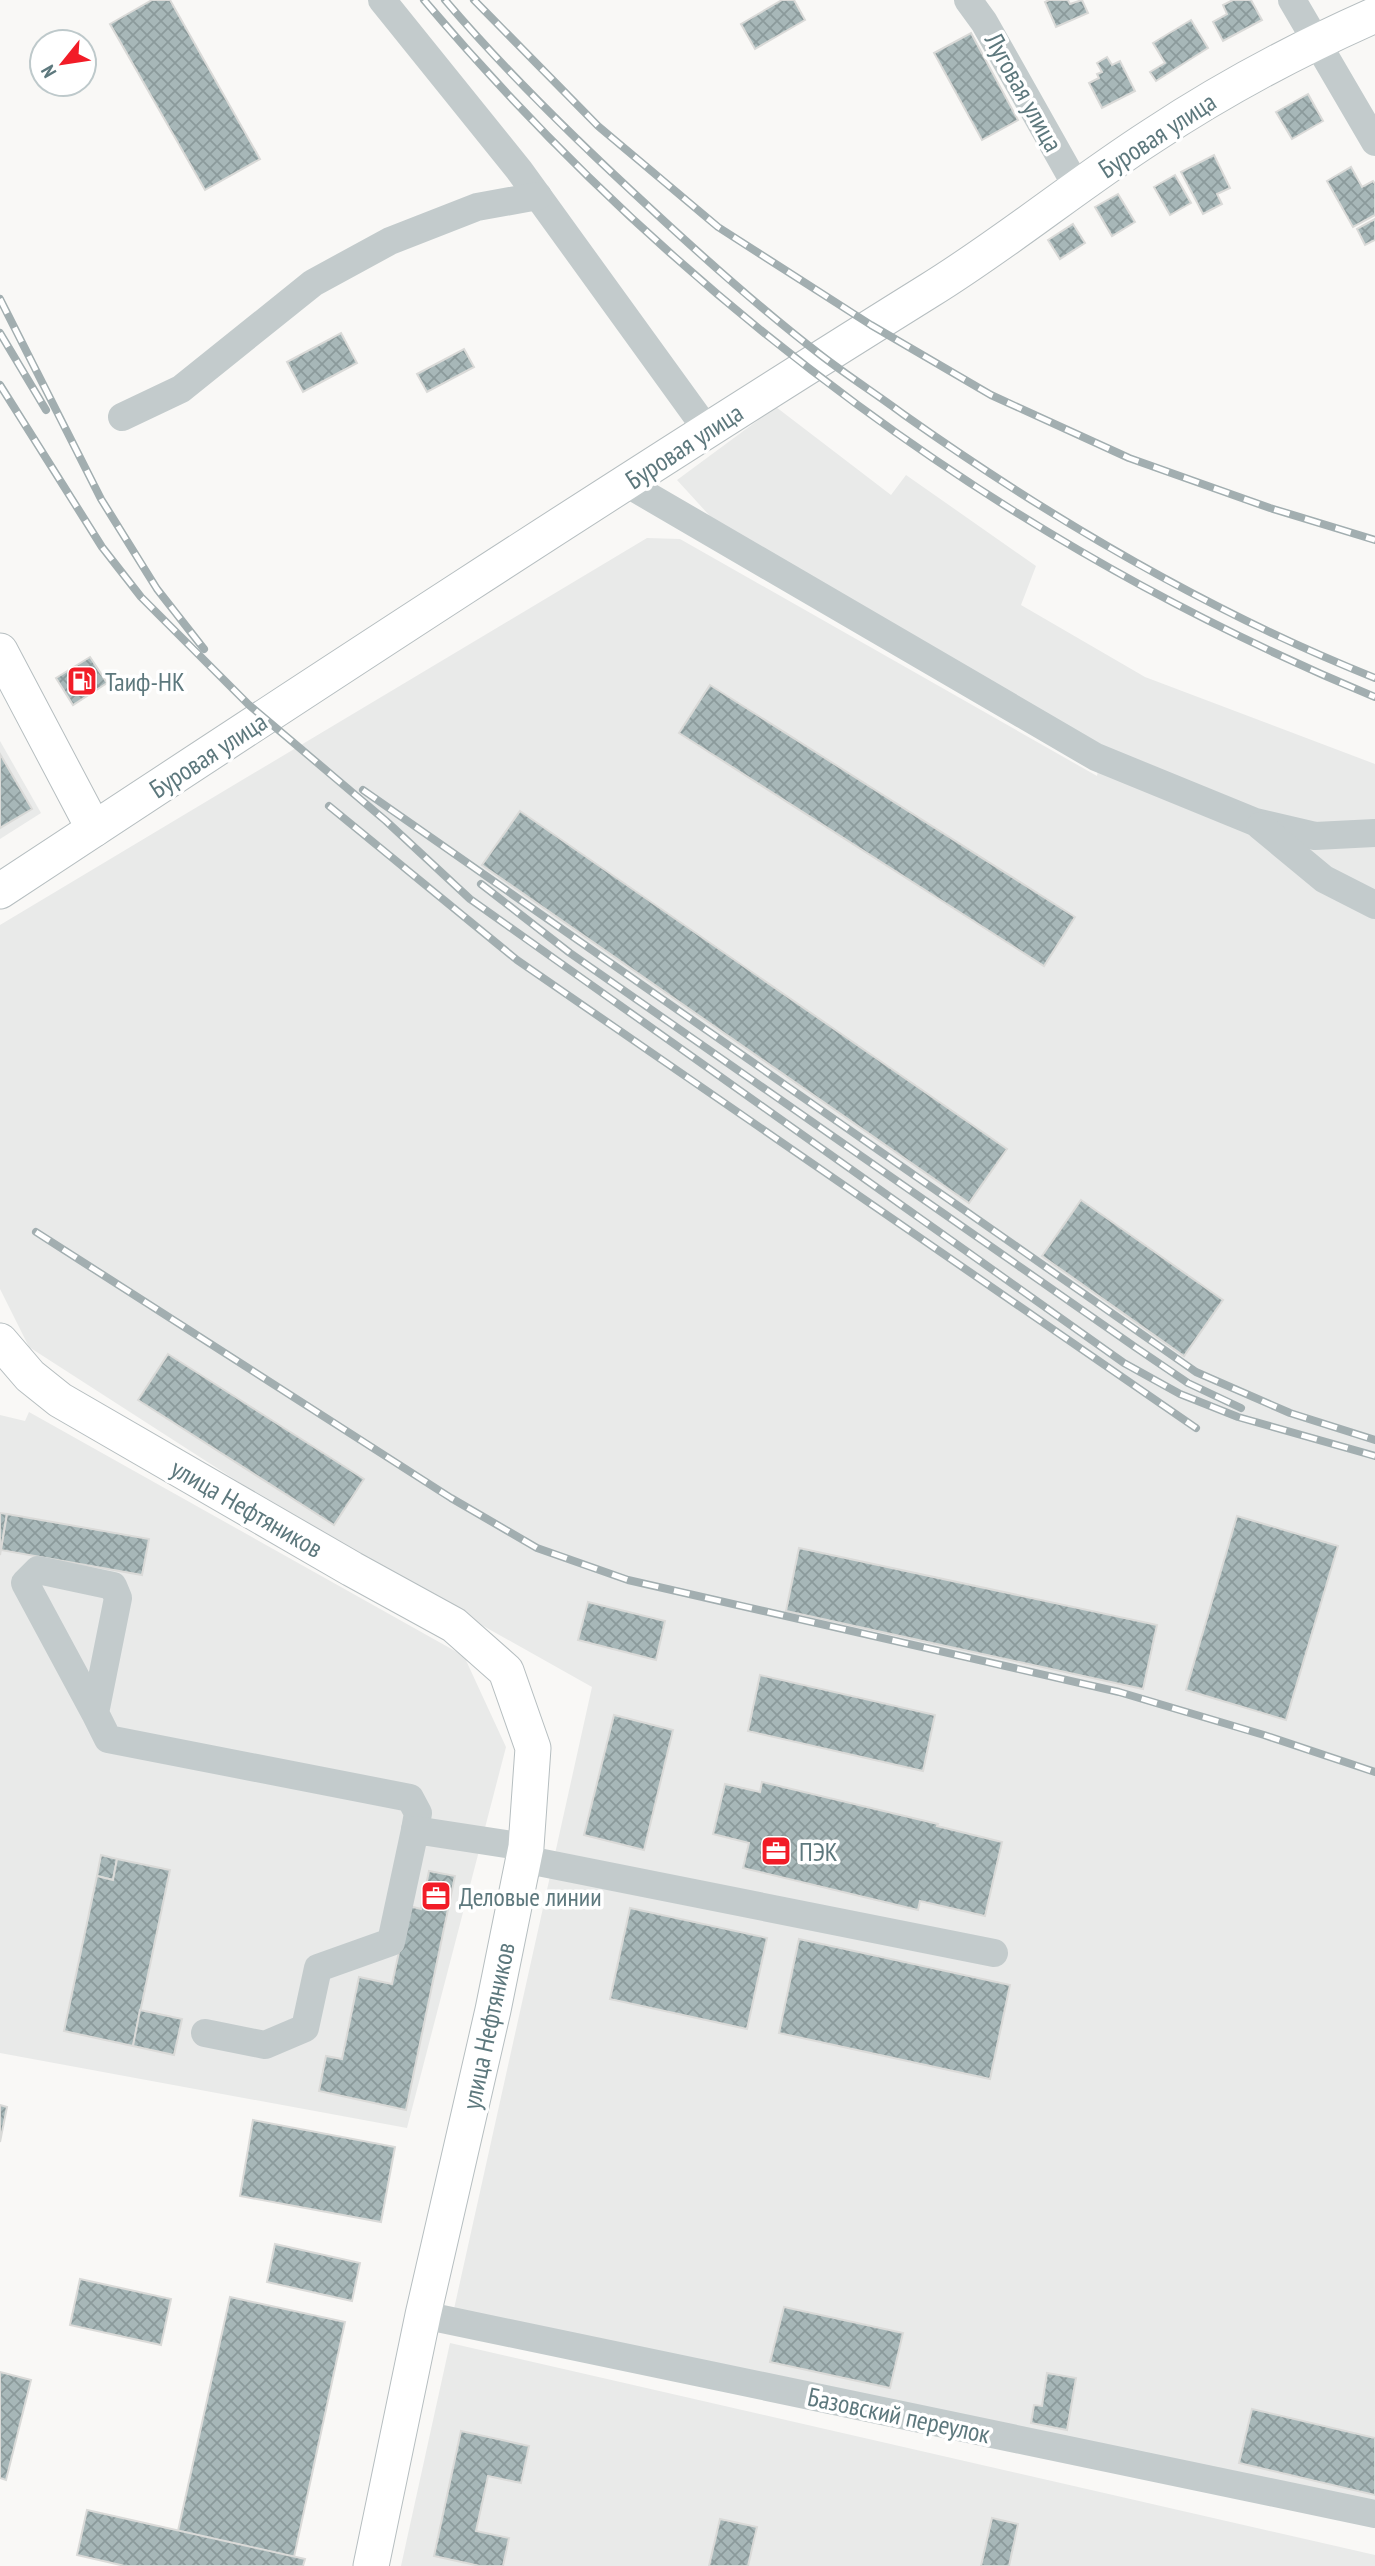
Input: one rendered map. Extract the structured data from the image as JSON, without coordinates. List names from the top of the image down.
{
  "streets": {
    "main road": ["Буровая улица", "улица Нефтяников"],
    "street": ["Луговая улица", "Базовский переулок"]
  },
  "crossings": [
    ["Луговая улица", "Буровая улица"],
    ["улица Нефтяников", "Базовский переулок"]
  ],
  "places": {
    "fuel station": ["Таиф-НК"],
    "office": ["ПЭК", "Деловые линии"]
  },
  "north": "bottom left"
}
